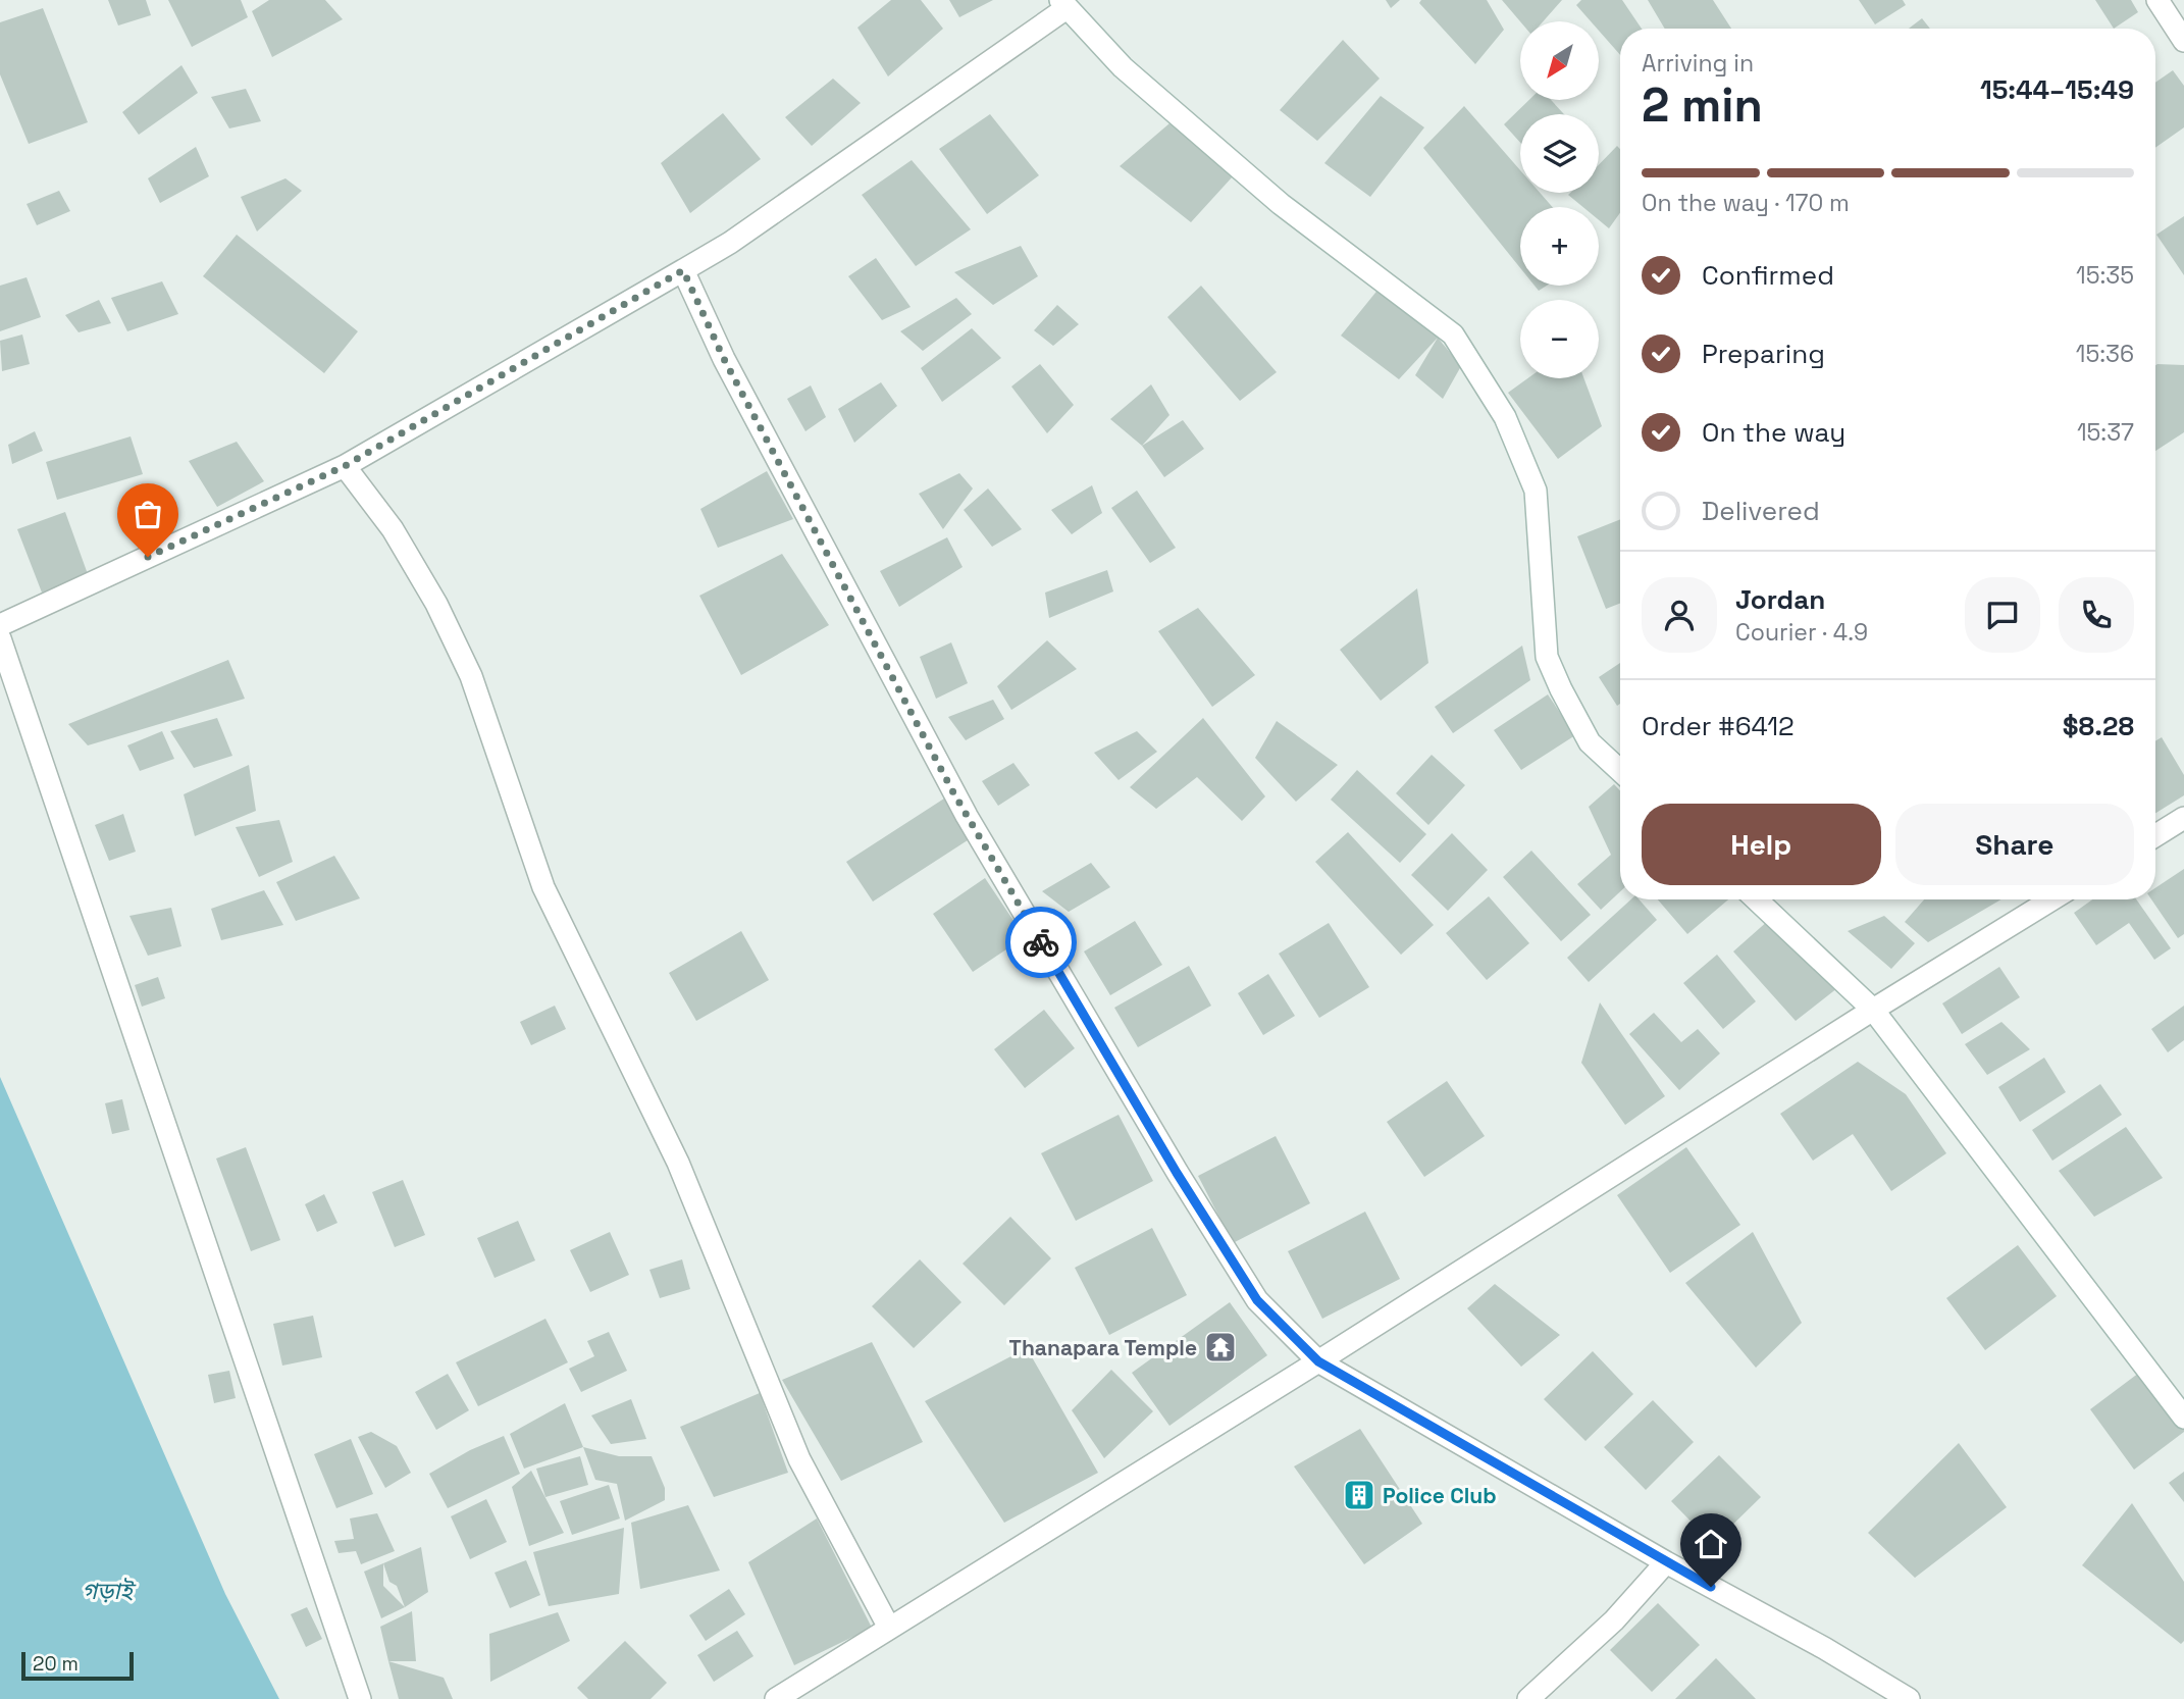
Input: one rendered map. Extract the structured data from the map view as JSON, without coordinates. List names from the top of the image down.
{
  "water": ["গড়াই"],
  "places": {
    "temple": ["Thanapara Temple"],
    "building": ["Police Club"]
  },
  "scale_bar": "20 m",
  "north": "bottom left",
  "page": {
    "map_buttons": ["+", "−"],
    "heading": ["2 min", "Arriving in", "15:44–15:49"],
    "panel": [
      "Jordan",
      "Courier · 4.9",
      "Order #6412",
      "$8.28"
    ],
    "bar": "On the way · 170 m",
    "list": [
      ["Confirmed", "15:35"],
      ["Preparing", "15:36"],
      ["On the way", "15:37"],
      "Delivered"
    ],
    "buttons": ["Help", "Share"],
    "scale": "20 m"
  }
}
